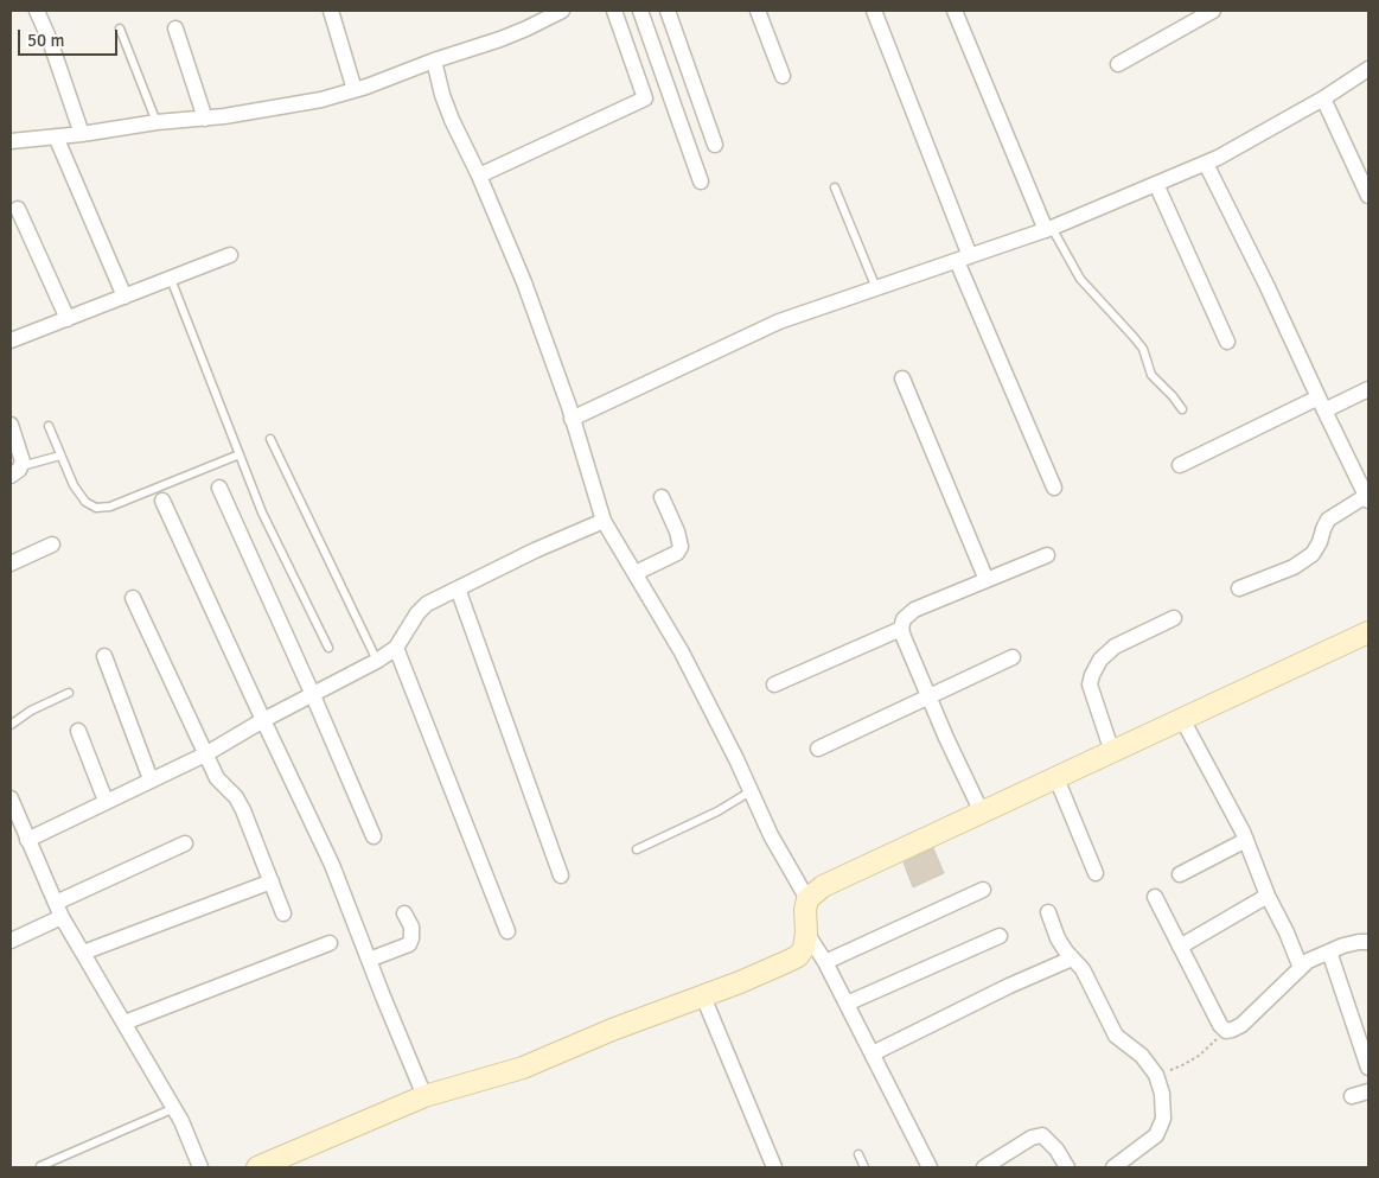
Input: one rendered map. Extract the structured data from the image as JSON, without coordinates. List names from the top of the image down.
{
  "scale_bar": "50 m"
}
